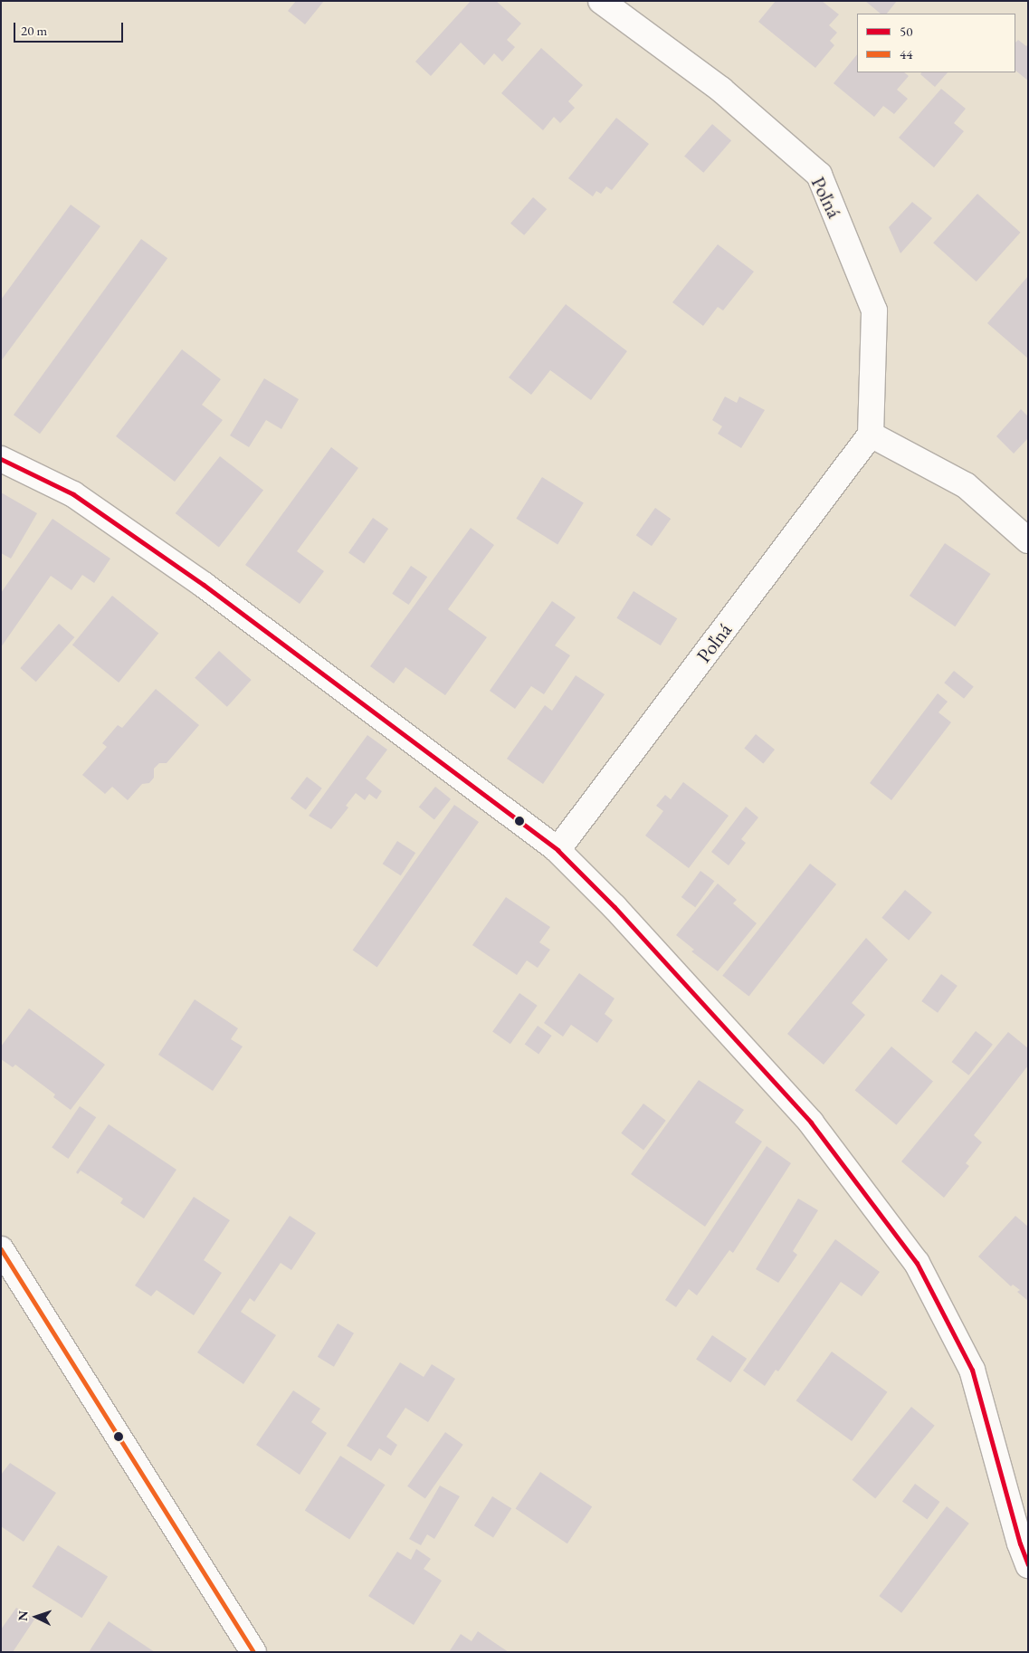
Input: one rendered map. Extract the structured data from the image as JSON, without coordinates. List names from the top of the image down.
{
  "streets": {
    "street": ["Poľná"]
  },
  "lines": ["transit line 50", "transit line 44"],
  "legend": ["50", "44"],
  "scale_bar": "20 m",
  "north": "left"
}
